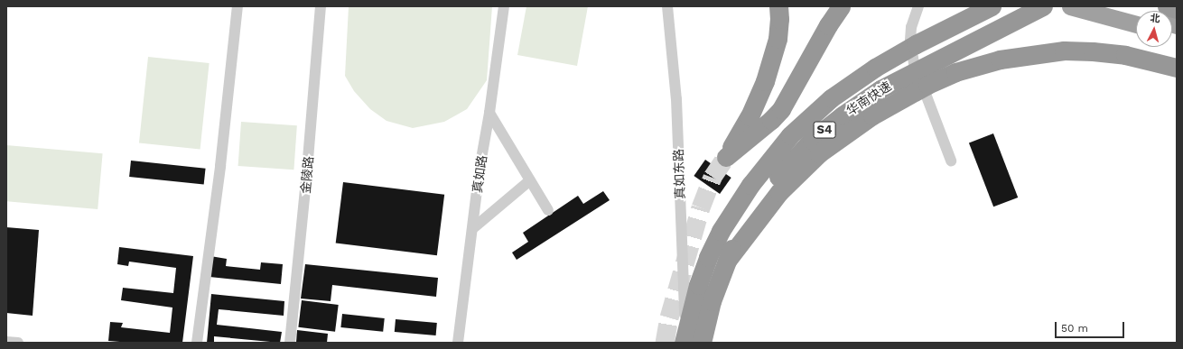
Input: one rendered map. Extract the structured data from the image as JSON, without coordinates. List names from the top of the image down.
{
  "streets": {
    "highway": ["华南快速", "S4"],
    "street": ["真如路", "真如东路", "金陵路"]
  },
  "scale_bar": "50 m",
  "north": "top"
}
